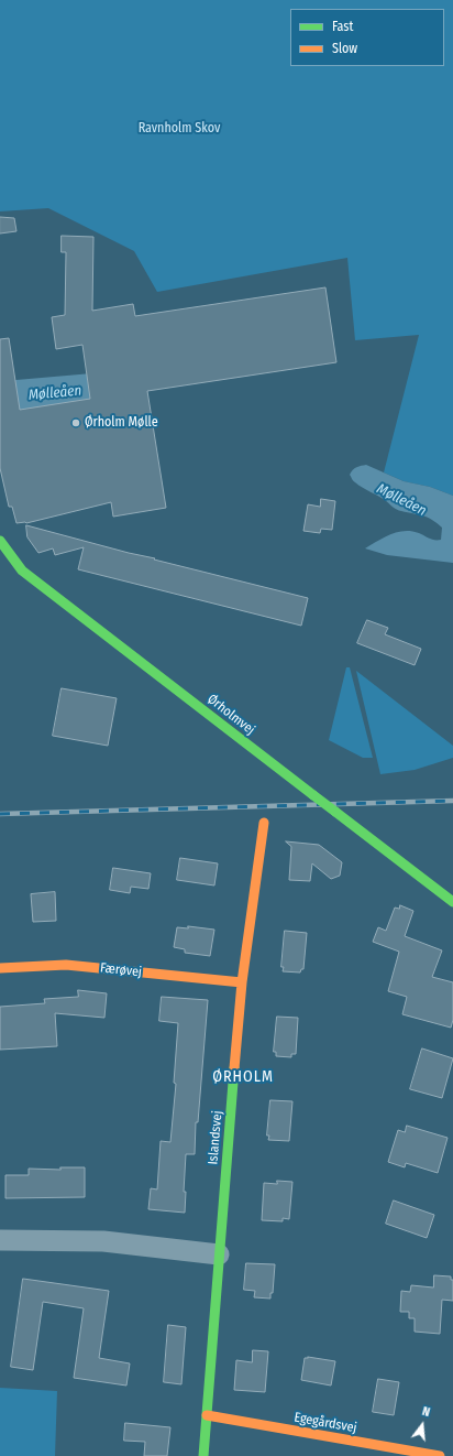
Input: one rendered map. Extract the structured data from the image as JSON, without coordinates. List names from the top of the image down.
{
  "streets": {
    "street": [
      "Ørholmvej",
      "Færøvej",
      "Islandsvej",
      "Egegårdsvej"
    ]
  },
  "crossings": [
    ["Færøvej", "Islandsvej"],
    ["Islandsvej", "Egegårdsvej"]
  ],
  "districts": ["ØRHOLM"],
  "water": ["Mølleåen"],
  "parks": ["Ravnholm Skov"],
  "places": ["Ørholm Mølle"],
  "legend": ["Fast", "Slow"],
  "north": "top"
}
